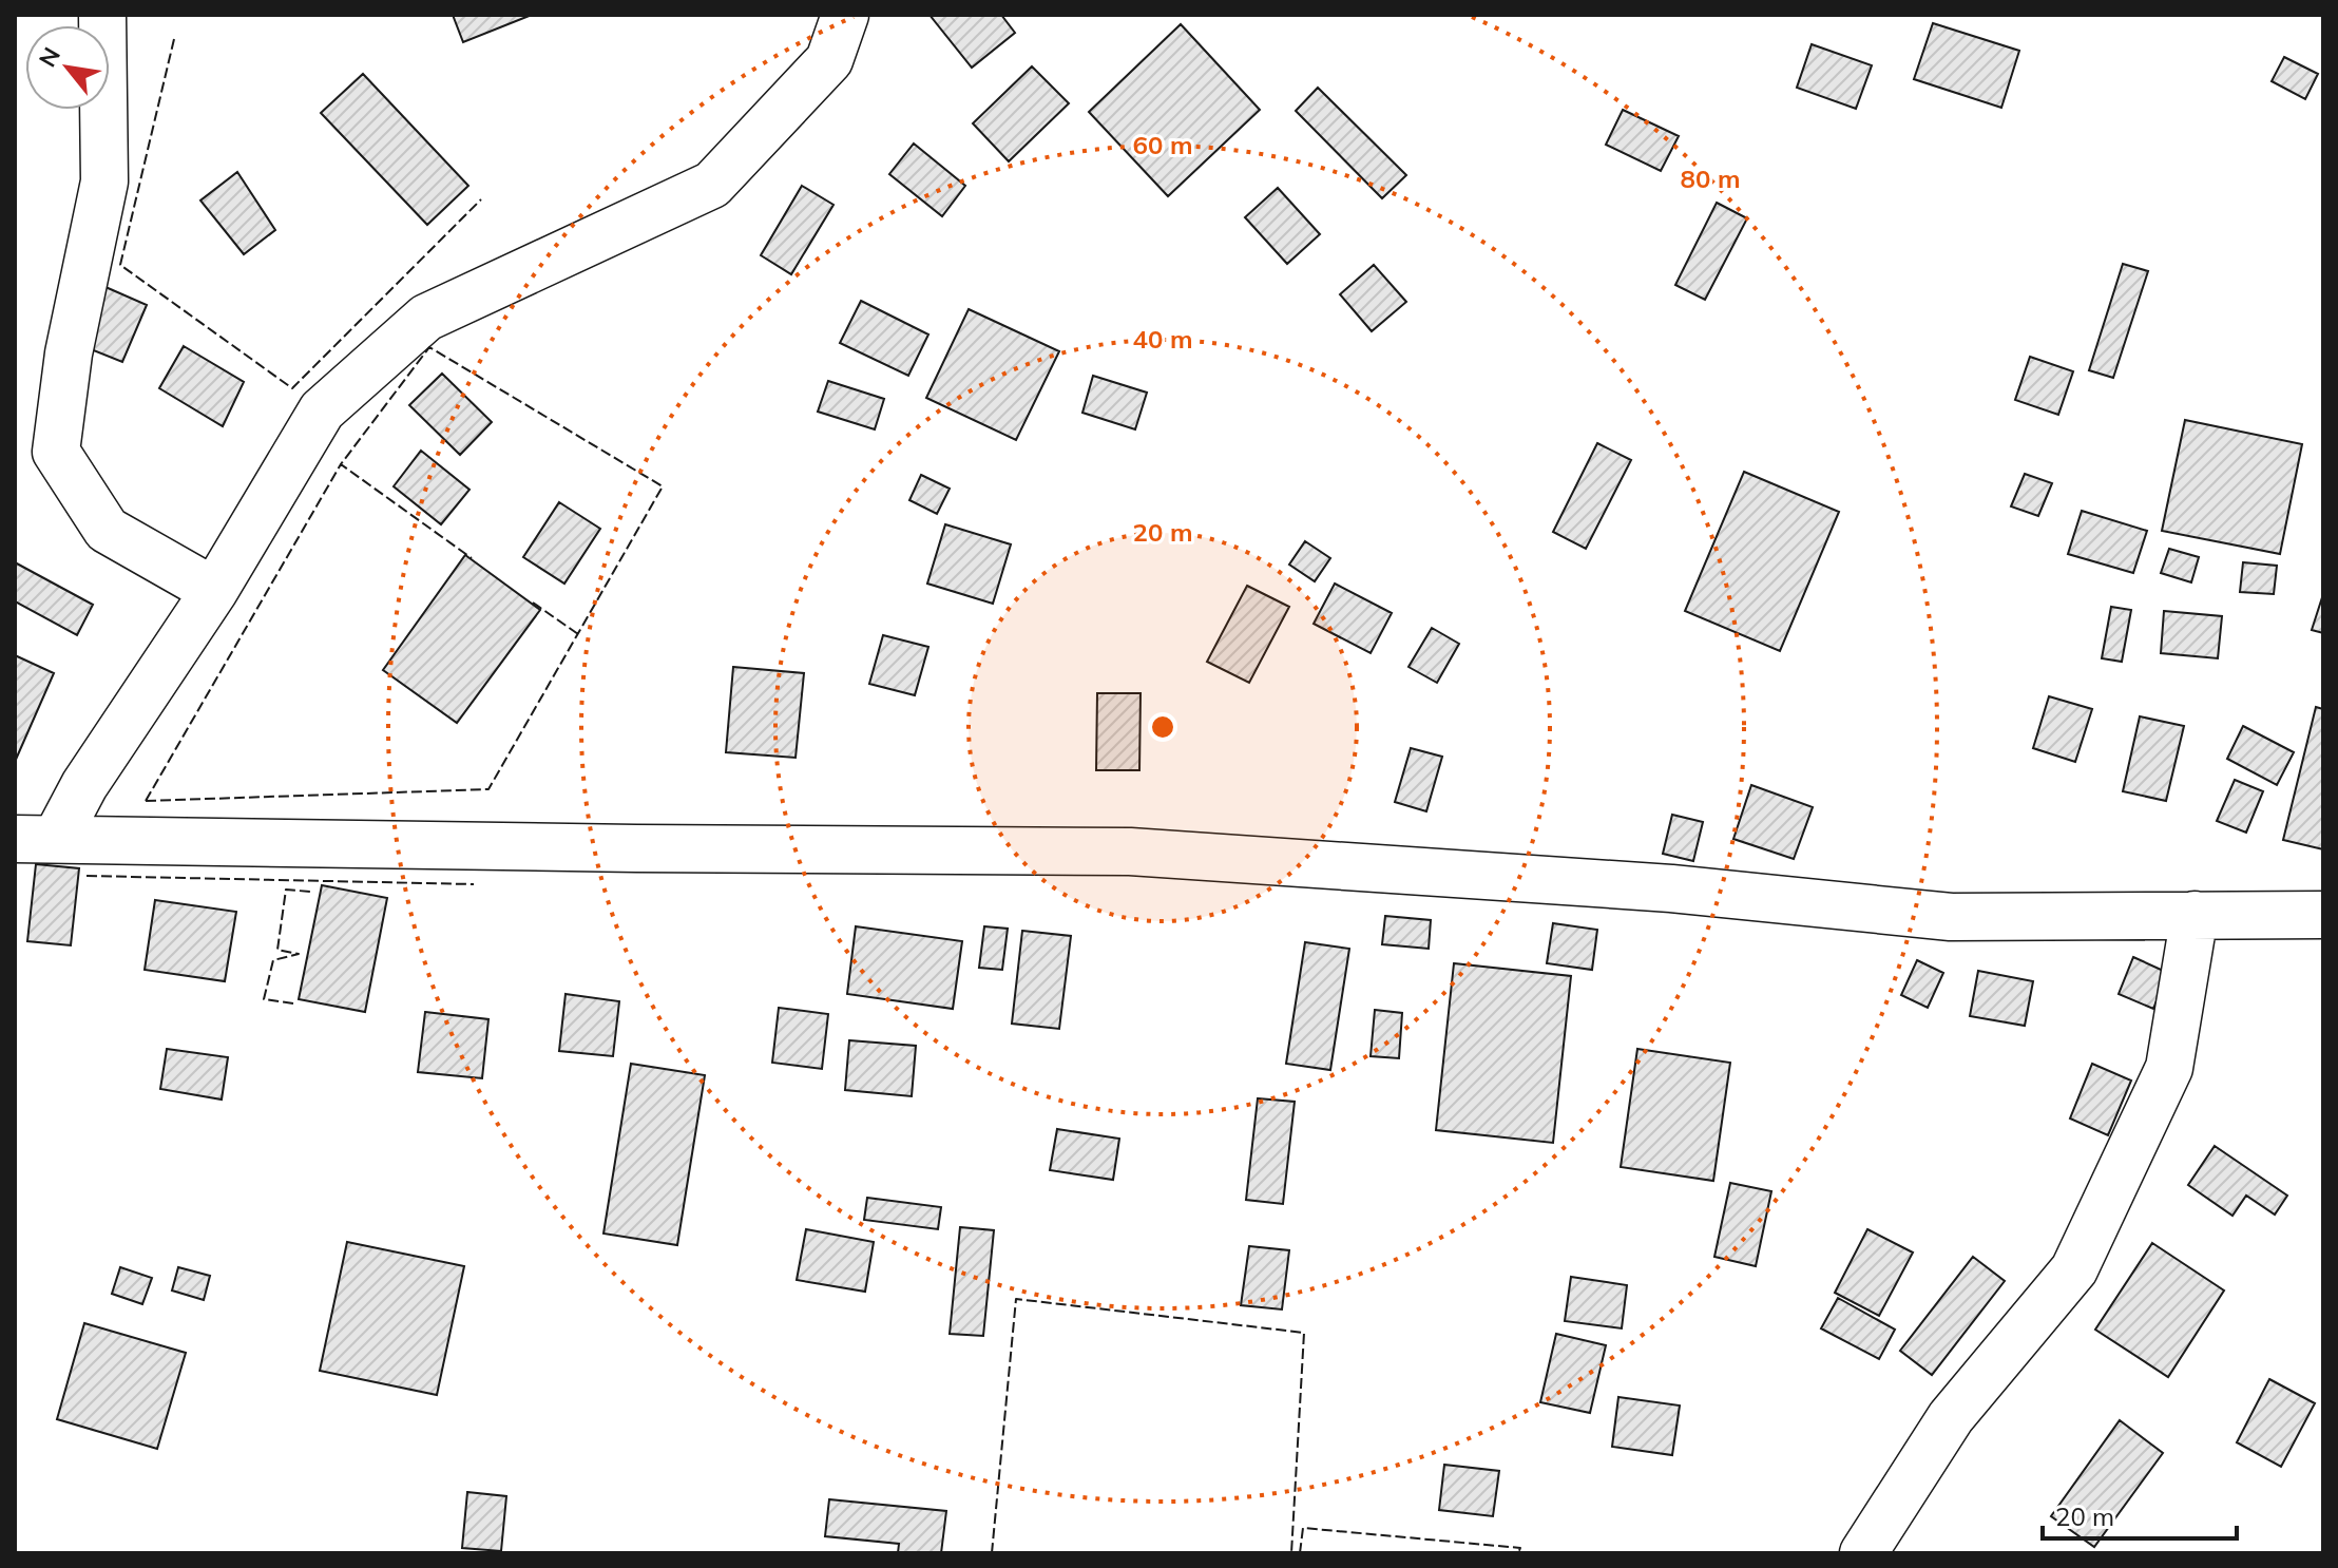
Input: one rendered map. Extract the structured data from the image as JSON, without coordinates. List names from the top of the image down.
{
  "scale_bar": "20 m",
  "north": "top left",
  "rings": [
    "60 m",
    "80 m",
    "40 m",
    "20 m"
  ]
}
